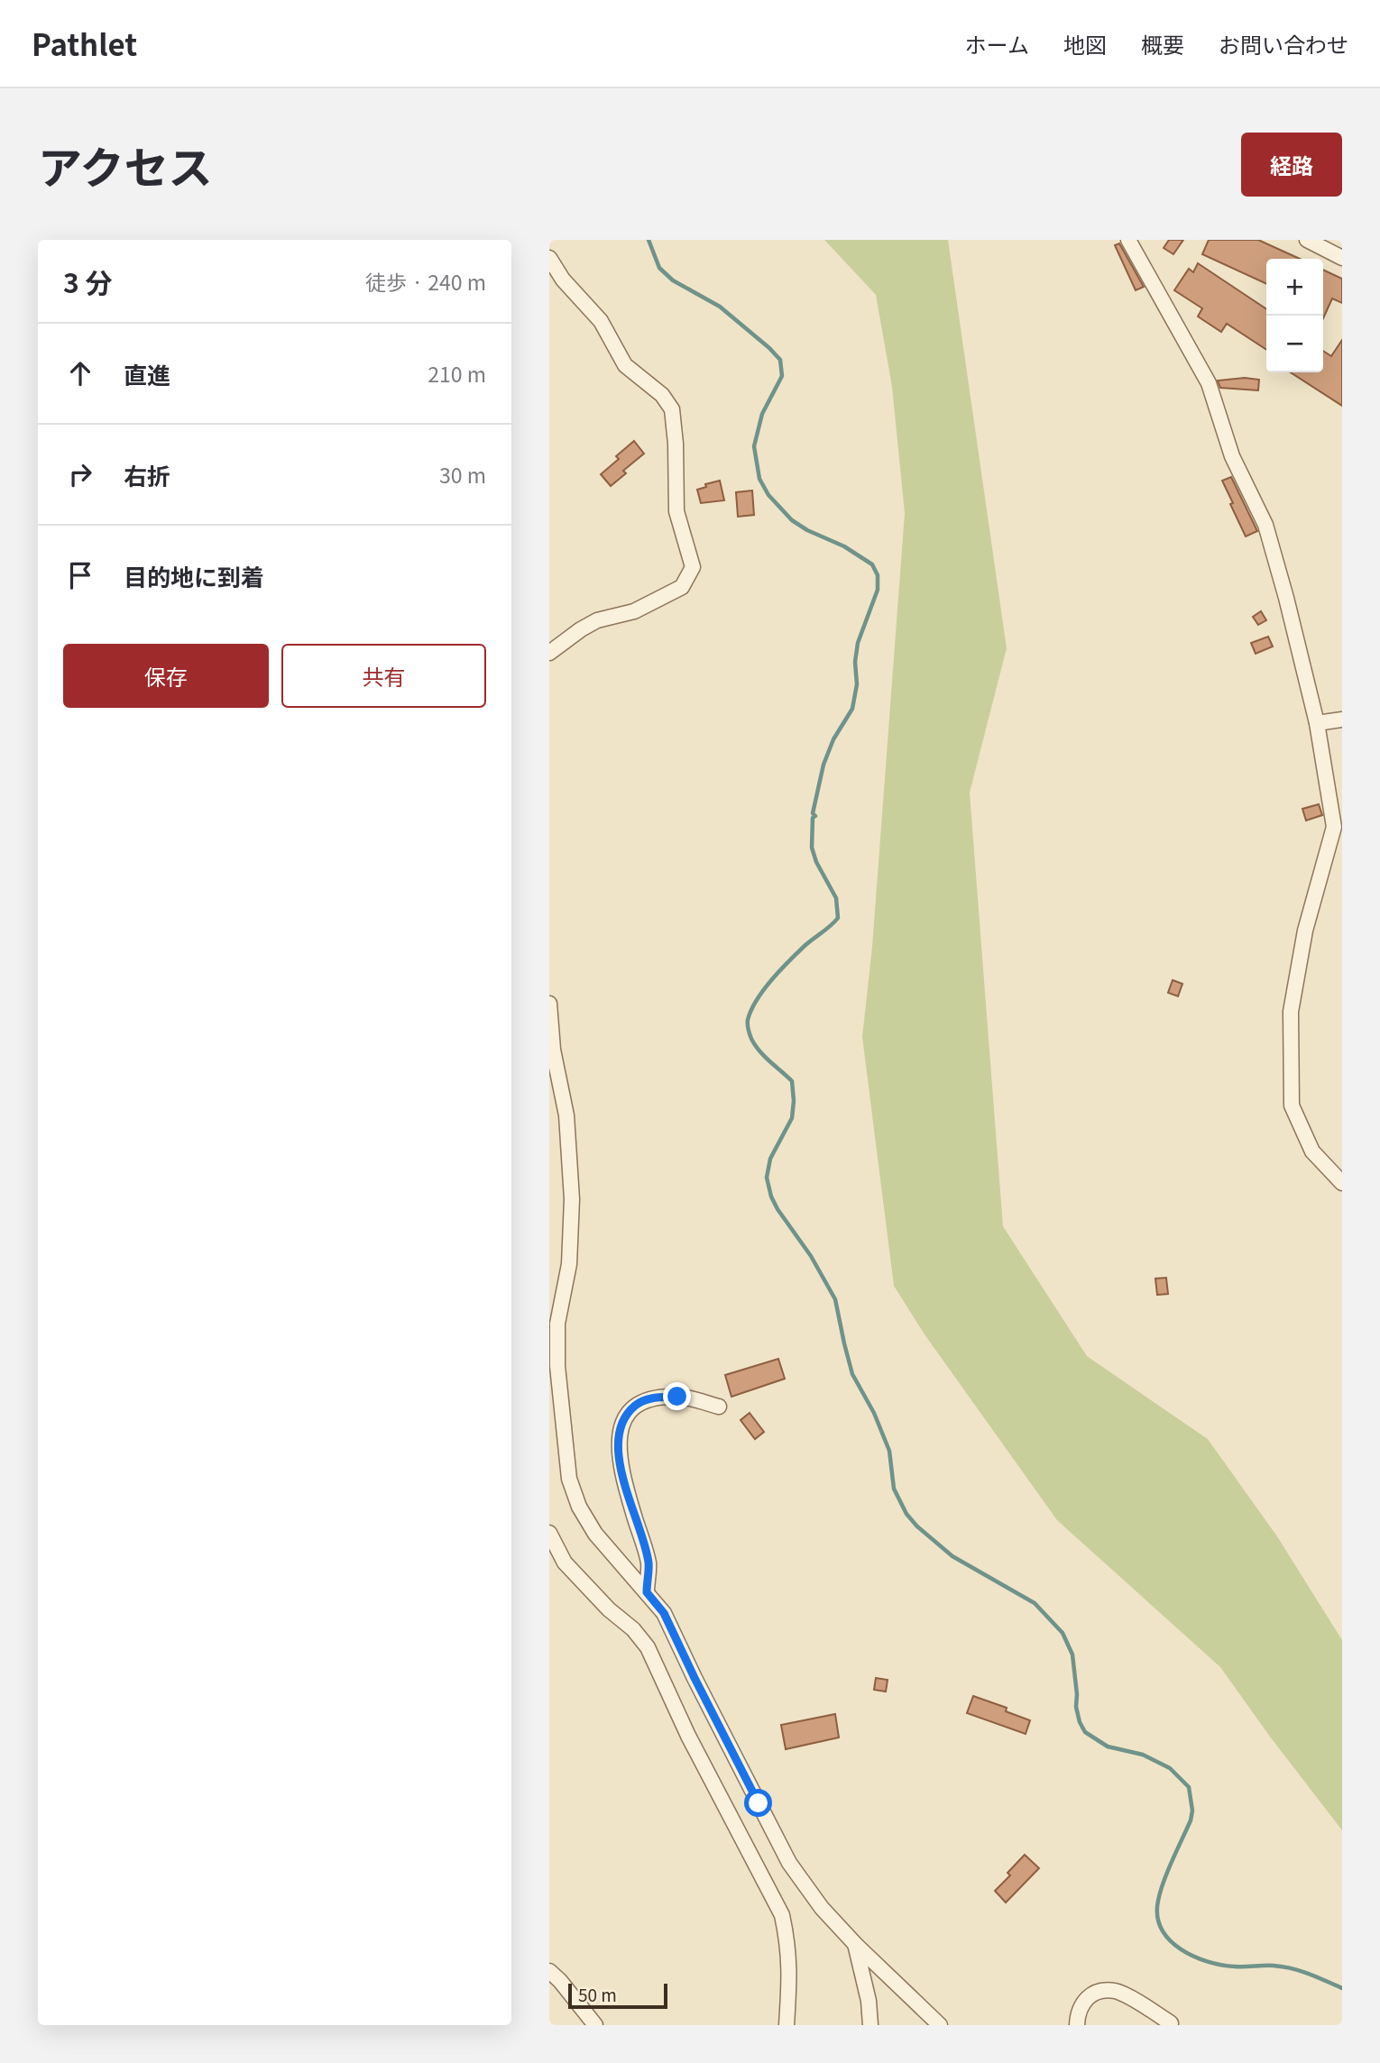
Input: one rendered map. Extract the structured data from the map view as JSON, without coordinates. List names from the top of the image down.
{
  "scale_bar": "50 m",
  "page": {
    "header": "Pathlet",
    "nav": [
      "ホーム",
      "地図",
      "概要",
      "お問い合わせ"
    ],
    "title": "アクセス",
    "buttons": [
      "経路",
      ["保存", "共有"]
    ],
    "heading": ["3 分", "徒歩 · 240 m"],
    "map_buttons": ["+", "−"],
    "list": [
      ["直進", "210 m"],
      ["右折", "30 m"],
      "目的地に到着"
    ],
    "scale": "50 m"
  }
}
